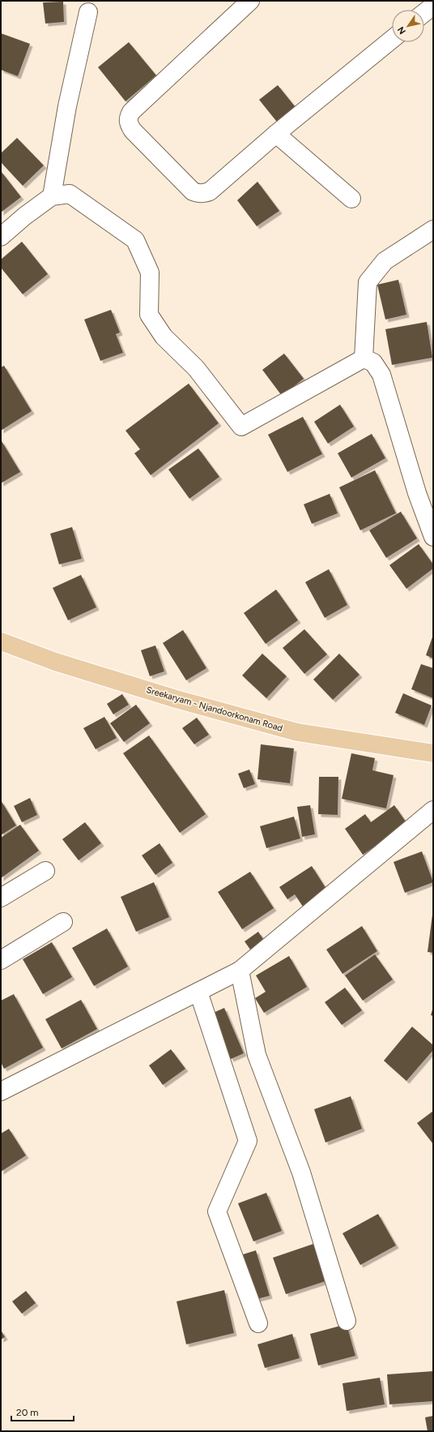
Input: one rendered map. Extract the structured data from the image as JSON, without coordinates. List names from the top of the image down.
{
  "streets": {
    "main road": ["Sreekaryam - Njandoorkonam Road"]
  },
  "scale_bar": "20 m",
  "north": "bottom left"
}
